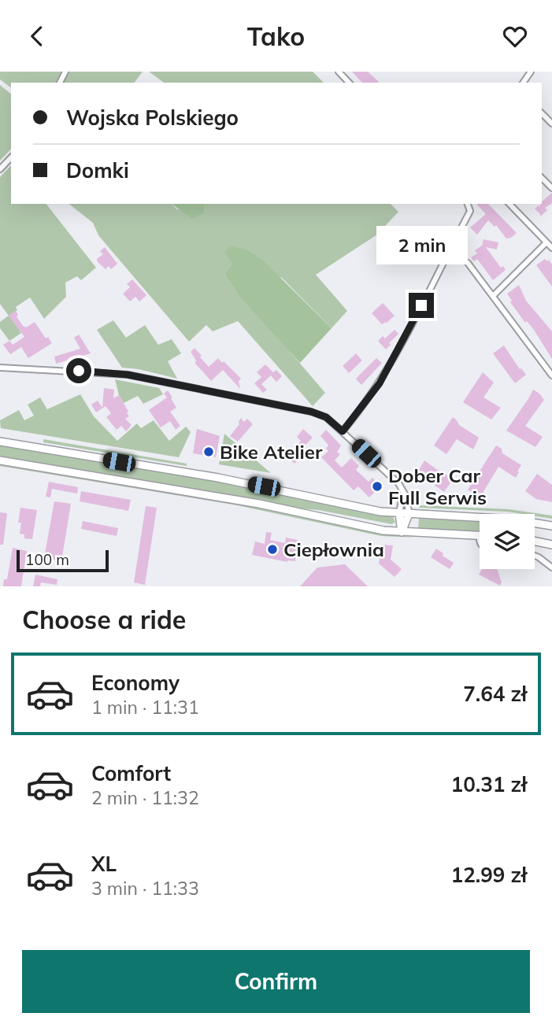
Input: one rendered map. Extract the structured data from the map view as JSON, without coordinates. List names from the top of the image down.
{
  "places": ["Bike Atelier", "Dober Car Full Serwis", "Ciepłownia"],
  "scale_bar": "100 m",
  "page": {
    "header": "Tako",
    "banner": ["Wojska Polskiego", "Domki"],
    "bubble": "2 min",
    "scale": "100 m",
    "heading": "Choose a ride",
    "list": [
      {
        "name": "Economy",
        "note": "1 min · 11:31",
        "value": "7.64 zł"
      },
      {
        "name": "Comfort",
        "note": "2 min · 11:32",
        "value": "10.31 zł"
      },
      {
        "name": "XL",
        "note": "3 min · 11:33",
        "value": "12.99 zł"
      }
    ],
    "buttons": "Confirm"
  }
}
